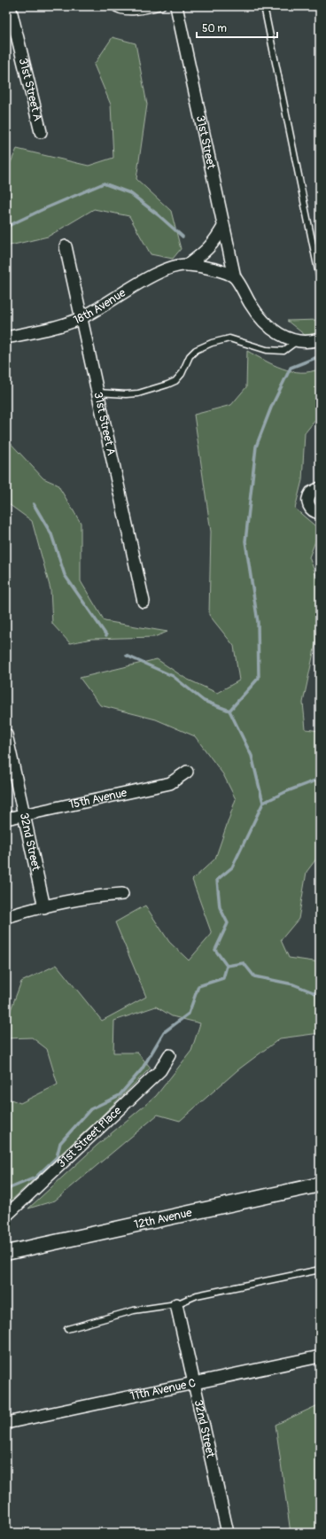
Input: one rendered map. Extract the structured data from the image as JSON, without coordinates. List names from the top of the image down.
{
  "streets": {
    "street": [
      "31st Street A",
      "31st Street",
      "18th Avenue",
      "15th Avenue",
      "32nd Street",
      "31st Street Place",
      "12th Avenue",
      "11th Avenue C"
    ]
  },
  "crossings": [
    ["31st Street A", "18th Avenue"],
    ["31st Street", "18th Avenue"],
    ["15th Avenue", "32nd Street"],
    ["32nd Street", "11th Avenue C"]
  ],
  "scale_bar": "50 m"
}
